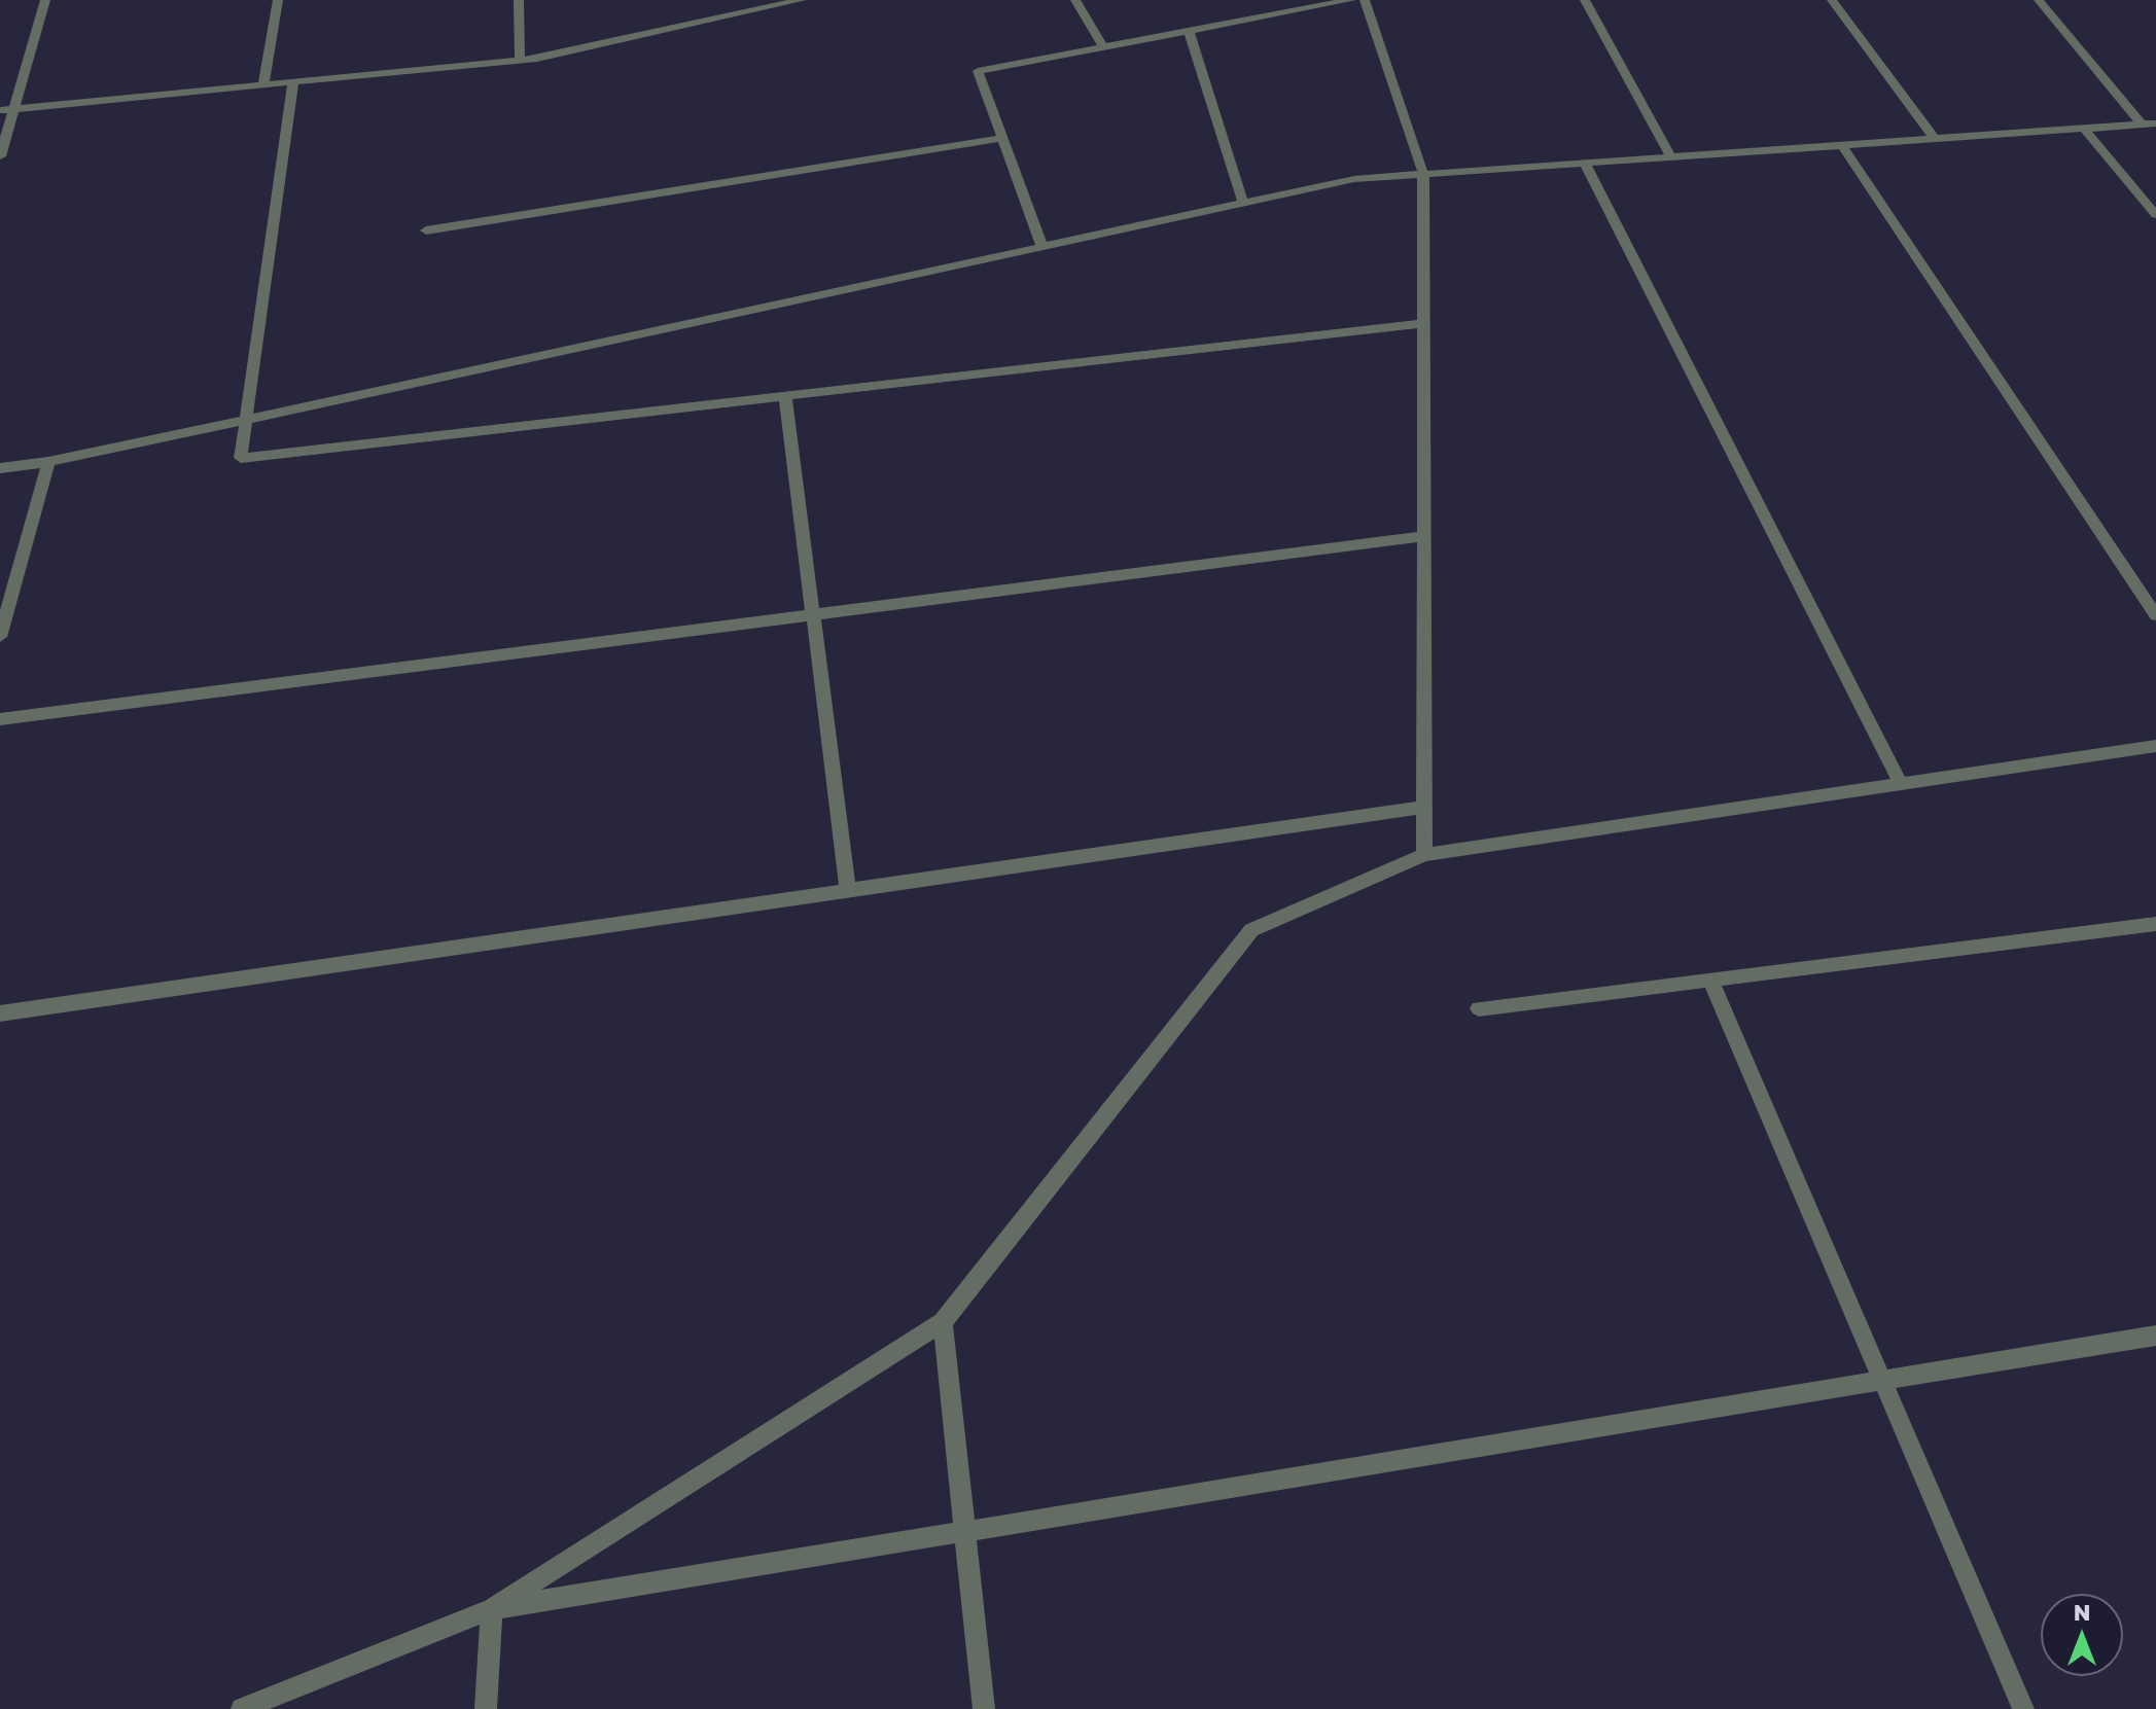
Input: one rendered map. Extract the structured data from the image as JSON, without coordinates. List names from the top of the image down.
{
  "north": "top"
}
